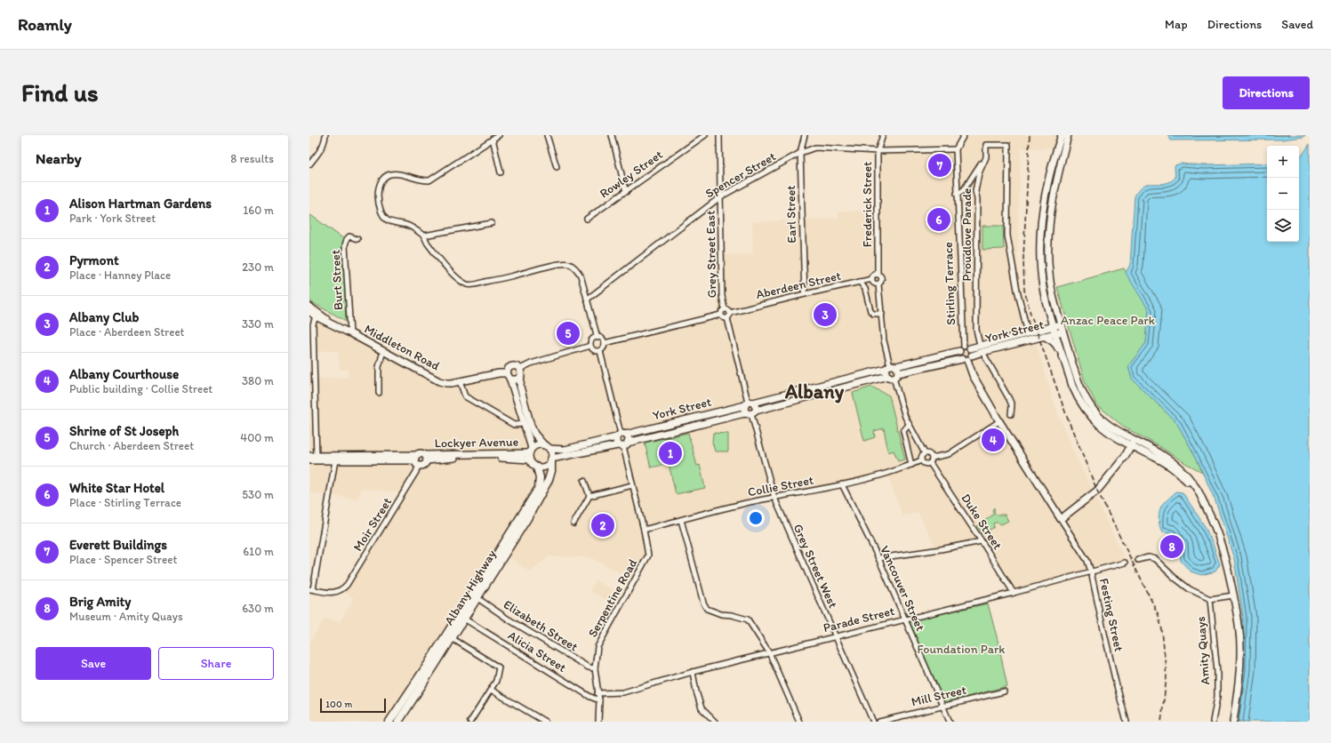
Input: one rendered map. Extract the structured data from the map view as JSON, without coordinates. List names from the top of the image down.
{
  "streets": {
    "highway": ["Albany Highway"],
    "main road": ["York Street", "Middleton Road", "Lockyer Avenue"],
    "street": [
      "Rowley Street",
      "Spencer Street",
      "Frederick Street",
      "Earl Street",
      "Proudlove Parade",
      "Grey Street East",
      "Burt Street",
      "Stirling Terrace",
      "Aberdeen Street",
      "Collie Street",
      "Duke Street",
      "Moir Street",
      "Grey Street West",
      "Vancouver Street",
      "Serpentine Road",
      "Festing Street",
      "Parade Street",
      "Elizabeth Street",
      "Amity Quays",
      "Alicia Street",
      "Mill Street"
    ]
  },
  "crossings": [
    ["Spencer Street", "Frederick Street"],
    ["Spencer Street", "Earl Street"],
    ["Spencer Street", "Grey Street East"],
    ["Spencer Street", "Stirling Terrace"],
    ["Frederick Street", "Aberdeen Street"],
    ["Earl Street", "Aberdeen Street"],
    ["Proudlove Parade", "York Street"],
    ["Grey Street East", "Aberdeen Street"],
    ["Burt Street", "Middleton Road"],
    ["Stirling Terrace", "York Street"],
    ["York Street", "Lockyer Avenue"],
    ["York Street", "Grey Street West"],
    ["York Street", "Albany Highway"],
    ["York Street", "Serpentine Road"],
    ["Lockyer Avenue", "Moir Street"],
    ["Lockyer Avenue", "Albany Highway"],
    ["Collie Street", "Duke Street"],
    ["Collie Street", "Grey Street West"],
    ["Collie Street", "Vancouver Street"],
    ["Collie Street", "Serpentine Road"],
    ["Duke Street", "Parade Street"],
    ["Grey Street West", "Parade Street"],
    ["Albany Highway", "Elizabeth Street"],
    ["Albany Highway", "Alicia Street"],
    ["Vancouver Street", "Parade Street"],
    ["Vancouver Street", "Mill Street"],
    ["Serpentine Road", "Parade Street"],
    ["Serpentine Road", "Elizabeth Street"],
    ["Serpentine Road", "Alicia Street"],
    ["Festing Street", "Parade Street"]
  ],
  "districts": ["Albany"],
  "parks": ["Anzac Peace Park", "Foundation Park"],
  "scale_bar": "100 m",
  "page": {
    "header": "Roamly",
    "nav": ["Map", "Directions", "Saved"],
    "buttons": [
      "Directions",
      ["Save", "Share"]
    ],
    "title": "Find us",
    "heading": ["Nearby", "8 results"],
    "map_buttons": ["+", "−"],
    "pins": [
      "7",
      "6",
      "3",
      "5",
      "4",
      "1",
      "2",
      "8"
    ],
    "list": [
      {
        "mark": "1",
        "name": "Alison Hartman Gardens",
        "note": "Park · York Street",
        "value": "160 m"
      },
      {
        "mark": "2",
        "name": "Pyrmont",
        "note": "Place · Hanney Place",
        "value": "230 m"
      },
      {
        "mark": "3",
        "name": "Albany Club",
        "note": "Place · Aberdeen Street",
        "value": "330 m"
      },
      {
        "mark": "4",
        "name": "Albany Courthouse",
        "note": "Public building · Collie Street",
        "value": "380 m"
      },
      {
        "mark": "5",
        "name": "Shrine of St Joseph",
        "note": "Church · Aberdeen Street",
        "value": "400 m"
      },
      {
        "mark": "6",
        "name": "White Star Hotel",
        "note": "Place · Stirling Terrace",
        "value": "530 m"
      },
      {
        "mark": "7",
        "name": "Everett Buildings",
        "note": "Place · Spencer Street",
        "value": "610 m"
      },
      {
        "mark": "8",
        "name": "Brig Amity",
        "note": "Museum · Amity Quays",
        "value": "630 m"
      }
    ],
    "scale": "100 m"
  }
}
